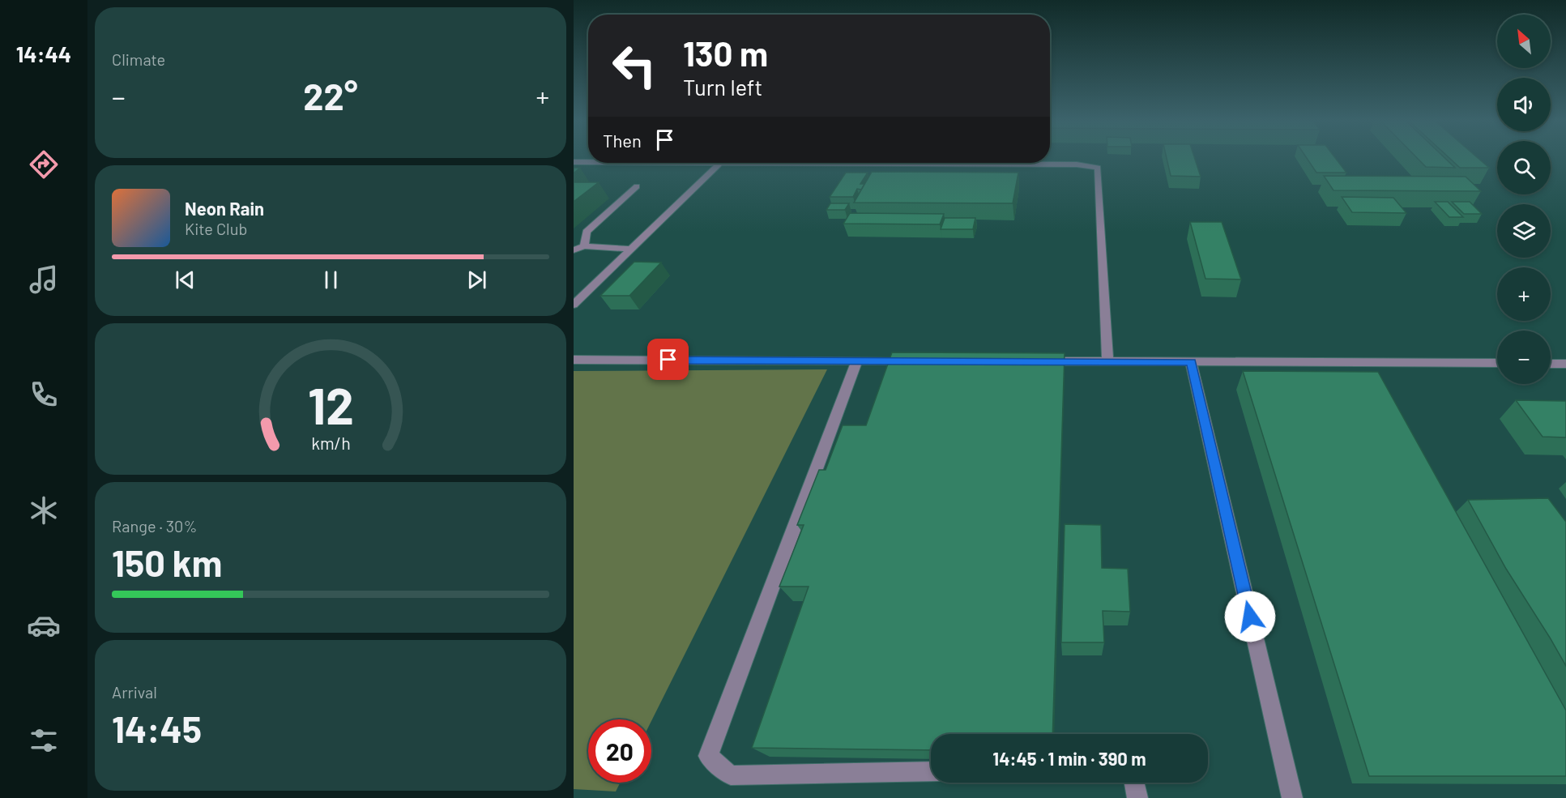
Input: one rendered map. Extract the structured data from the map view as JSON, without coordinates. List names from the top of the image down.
{
  "north": "top left",
  "page": {
    "tabs": "14:44",
    "tile": [
      "Climate",
      ["Range · 30%", "150 km"],
      ["Arrival", "14:45"]
    ],
    "map_buttons": ["+", "−"],
    "turn": ["130 m", "Turn left"],
    "heat": ["−", "22°", "+"],
    "then": "Then",
    "song": ["Neon Rain", "Kite Club"],
    "limit": "20",
    "trip": "14:45 · 1 min · 390 m",
    "gauge": ["12", "km/h"]
  }
}
